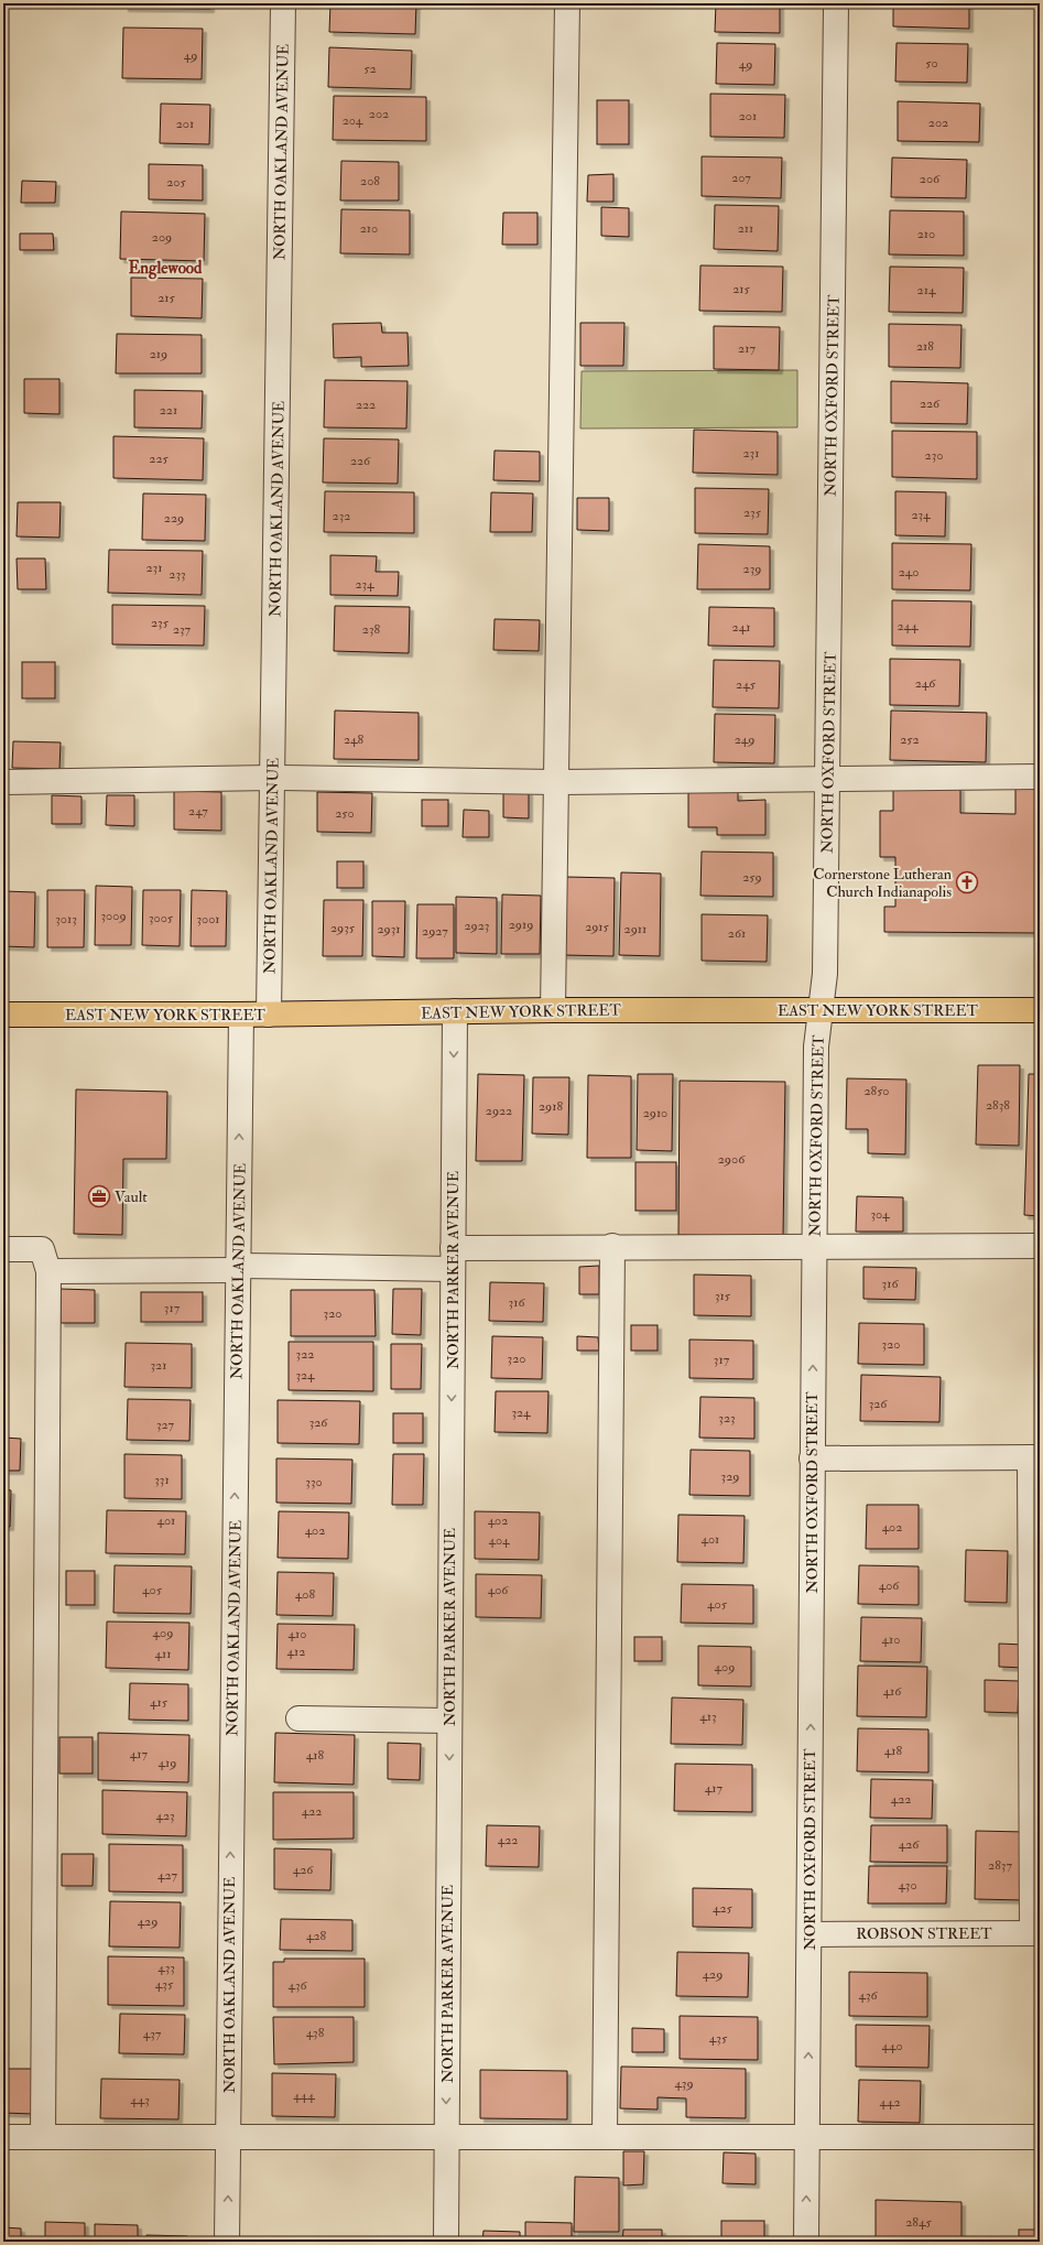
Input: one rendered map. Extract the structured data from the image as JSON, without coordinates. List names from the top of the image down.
{
  "streets": {
    "main road": ["EAST NEW YORK STREET"],
    "street": [
      "NORTH OAKLAND AVENUE",
      "NORTH OXFORD STREET",
      "NORTH PARKER AVENUE",
      "ROBSON STREET"
    ]
  },
  "crossings": [
    ["NORTH OAKLAND AVENUE", "EAST NEW YORK STREET"],
    ["NORTH OXFORD STREET", "EAST NEW YORK STREET"],
    ["NORTH OXFORD STREET", "ROBSON STREET"],
    ["EAST NEW YORK STREET", "NORTH PARKER AVENUE"]
  ],
  "districts": ["Englewood"],
  "places": {
    "church": ["Cornerstone Lutheran Church Indianapolis"],
    "office": ["Vault"]
  },
  "house_numbers": [
    "49",
    "50",
    "49",
    "52",
    "202",
    "201",
    "204",
    "202",
    "201",
    "207",
    "206",
    "208",
    "205",
    "210",
    "211",
    "210",
    "209",
    "215",
    "214",
    "215",
    "218",
    "217",
    "219",
    "226",
    "222",
    "221",
    "231",
    "230",
    "225",
    "226",
    "235",
    "234",
    "232",
    "229",
    "231",
    "239",
    "240",
    "233",
    "234",
    "235",
    "244",
    "241",
    "237",
    "238",
    "246",
    "245",
    "248",
    "249",
    "252",
    "247",
    "250",
    "259",
    "3009",
    "3005",
    "3013",
    "3001",
    "2919",
    "2923",
    "2915",
    "2935",
    "2931",
    "2911",
    "2927",
    "261",
    "2850",
    "2838",
    "2918",
    "2922",
    "2910",
    "2906",
    "304",
    "316",
    "315",
    "316",
    "317",
    "320",
    "320",
    "322",
    "320",
    "317",
    "321",
    "324",
    "326",
    "324",
    "323",
    "326",
    "327",
    "329",
    "331",
    "330",
    "401",
    "402",
    "402",
    "402",
    "401",
    "404",
    "406",
    "405",
    "406",
    "408",
    "405",
    "409",
    "410",
    "410",
    "412",
    "411",
    "409",
    "416",
    "415",
    "413",
    "418",
    "417",
    "418",
    "419",
    "417",
    "422",
    "422",
    "423",
    "422",
    "426",
    "2837",
    "426",
    "427",
    "430",
    "425",
    "429",
    "428",
    "433",
    "429",
    "435",
    "436",
    "436",
    "438",
    "437",
    "435",
    "440",
    "439",
    "444",
    "443",
    "442",
    "2845"
  ]
}
